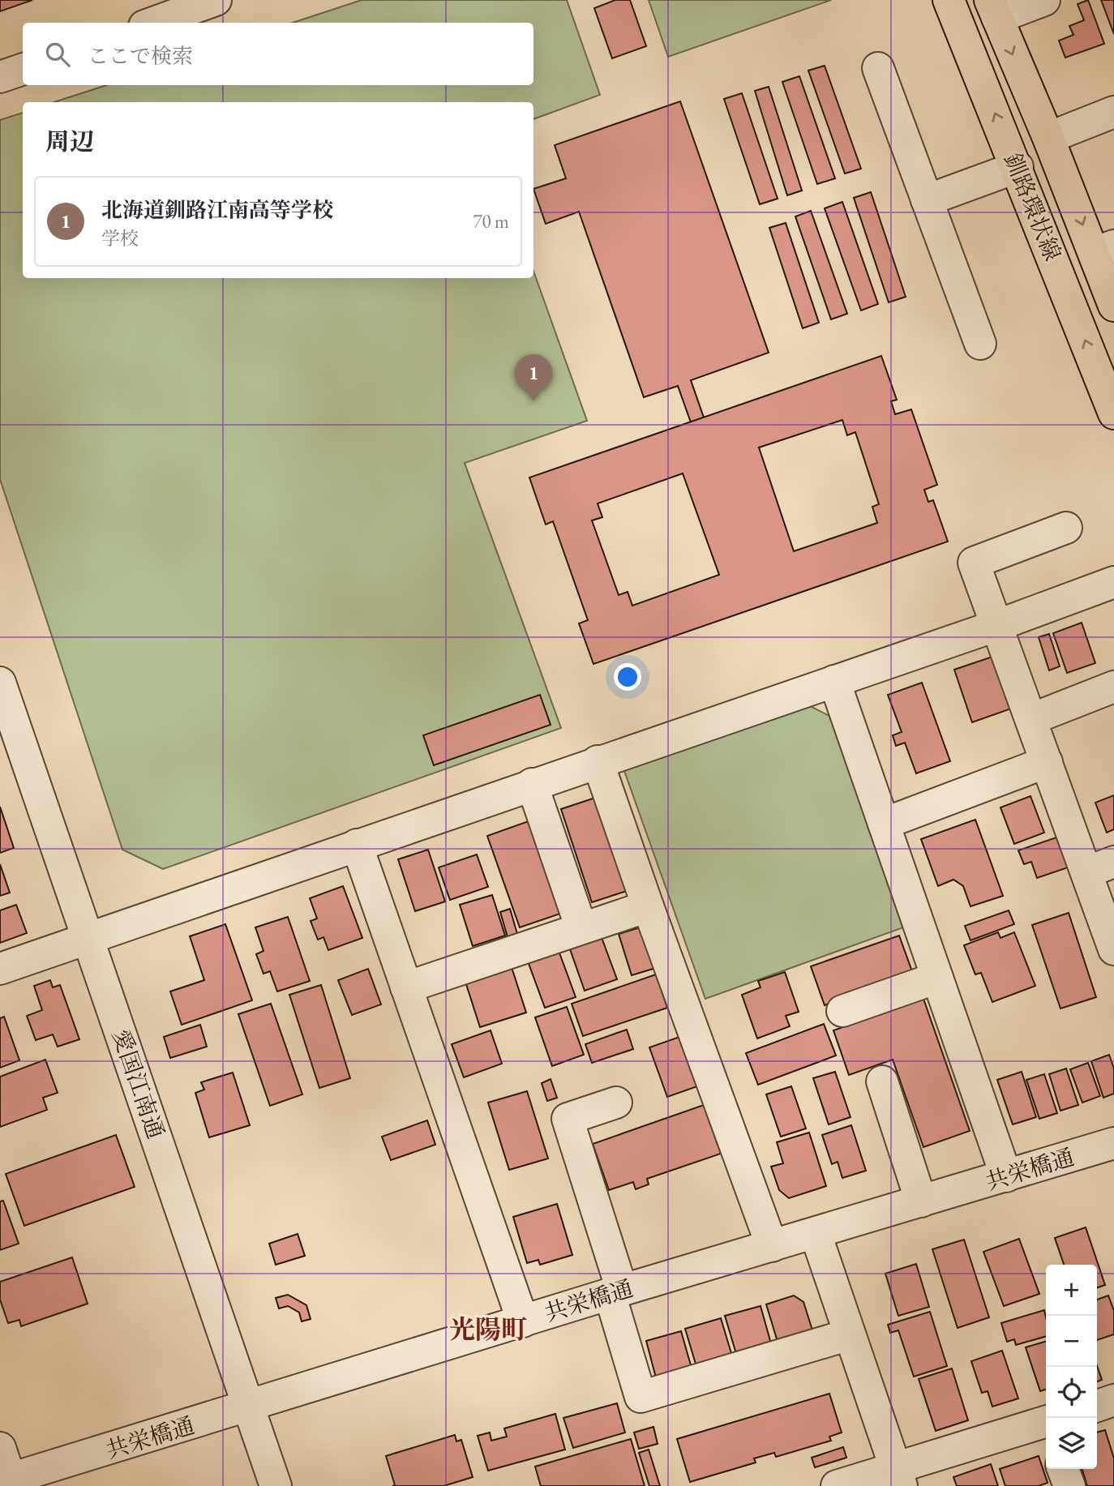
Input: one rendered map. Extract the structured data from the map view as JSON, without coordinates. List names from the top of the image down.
{
  "streets": {
    "main road": ["釧路環状線"],
    "street": ["愛国江南通", "共栄橋通"]
  },
  "crossings": [
    ["愛国江南通", "共栄橋通"]
  ],
  "districts": ["光陽町"],
  "page": {
    "search": "ここで検索",
    "heading": "周辺",
    "list": [
      {
        "mark": "1",
        "name": "北海道釧路江南高等学校",
        "note": "学校",
        "value": "70 m"
      }
    ],
    "pins": "1",
    "map_buttons": ["+", "−"]
  }
}
